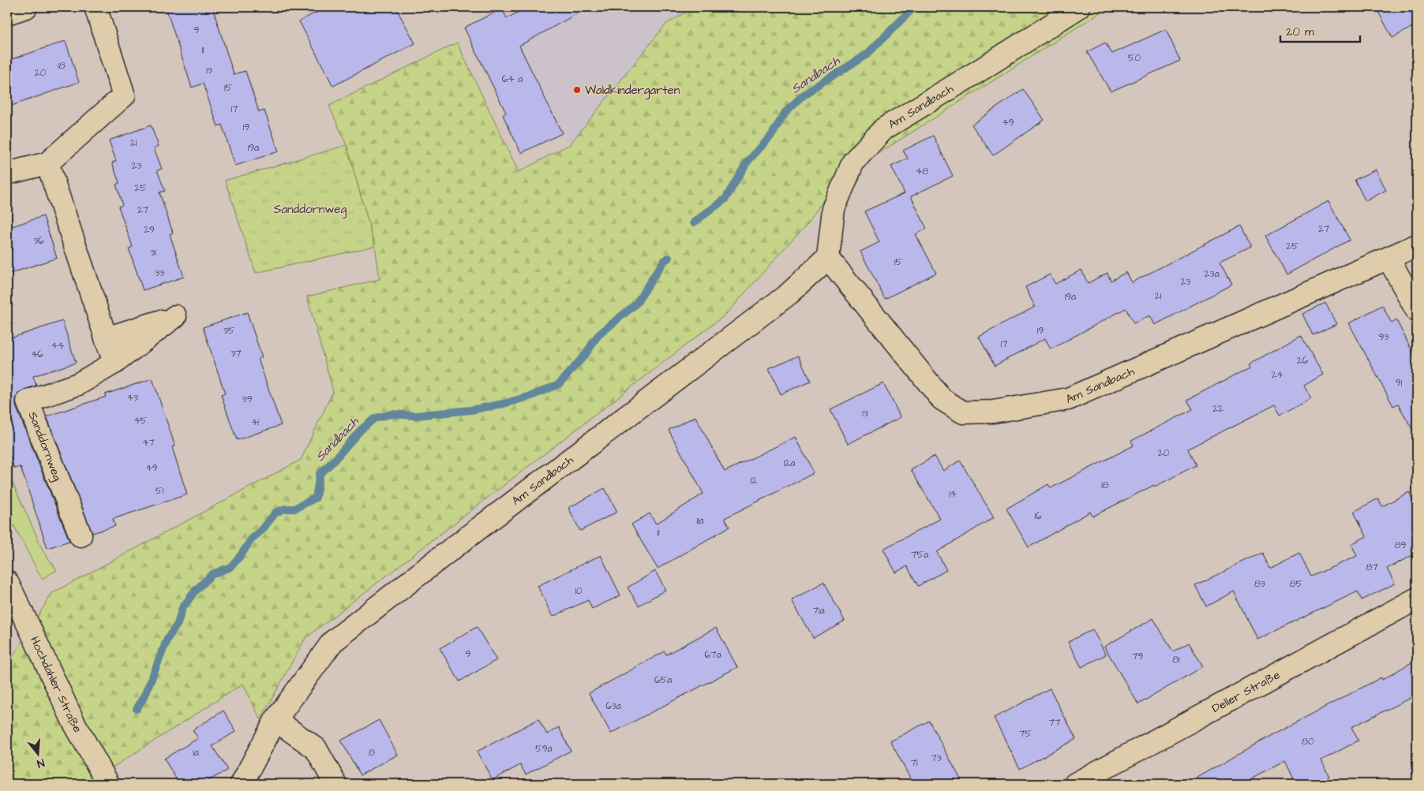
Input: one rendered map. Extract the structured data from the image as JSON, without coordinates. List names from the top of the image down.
{
  "streets": {
    "street": [
      "Am Sandbach",
      "Sanddornweg",
      "Hochdahler Straße",
      "Deller Straße"
    ]
  },
  "water": ["Sandbach"],
  "parks": ["Sanddornweg"],
  "places": ["Waldkindergarten"],
  "house_numbers": [
    "9",
    "11",
    "50",
    "18",
    "13",
    "20",
    "64 a",
    "15",
    "17",
    "49",
    "19",
    "21",
    "19a",
    "23",
    "48",
    "25",
    "27",
    "27",
    "29",
    "36",
    "25",
    "31",
    "15",
    "33",
    "23a",
    "23",
    "21",
    "19a",
    "35",
    "19",
    "93",
    "17",
    "44",
    "37",
    "46",
    "26",
    "24",
    "91",
    "43",
    "39",
    "22",
    "13",
    "45",
    "41",
    "47",
    "20",
    "12a",
    "49",
    "12",
    "18",
    "51",
    "14",
    "16",
    "11a",
    "11",
    "89",
    "75a",
    "87",
    "83",
    "85",
    "10",
    "71a",
    "9",
    "67a",
    "79",
    "81",
    "65a",
    "63a",
    "77",
    "75",
    "80",
    "59a",
    "1a",
    "8",
    "73",
    "71"
  ],
  "scale_bar": "20 m",
  "north": "bottom"
}
